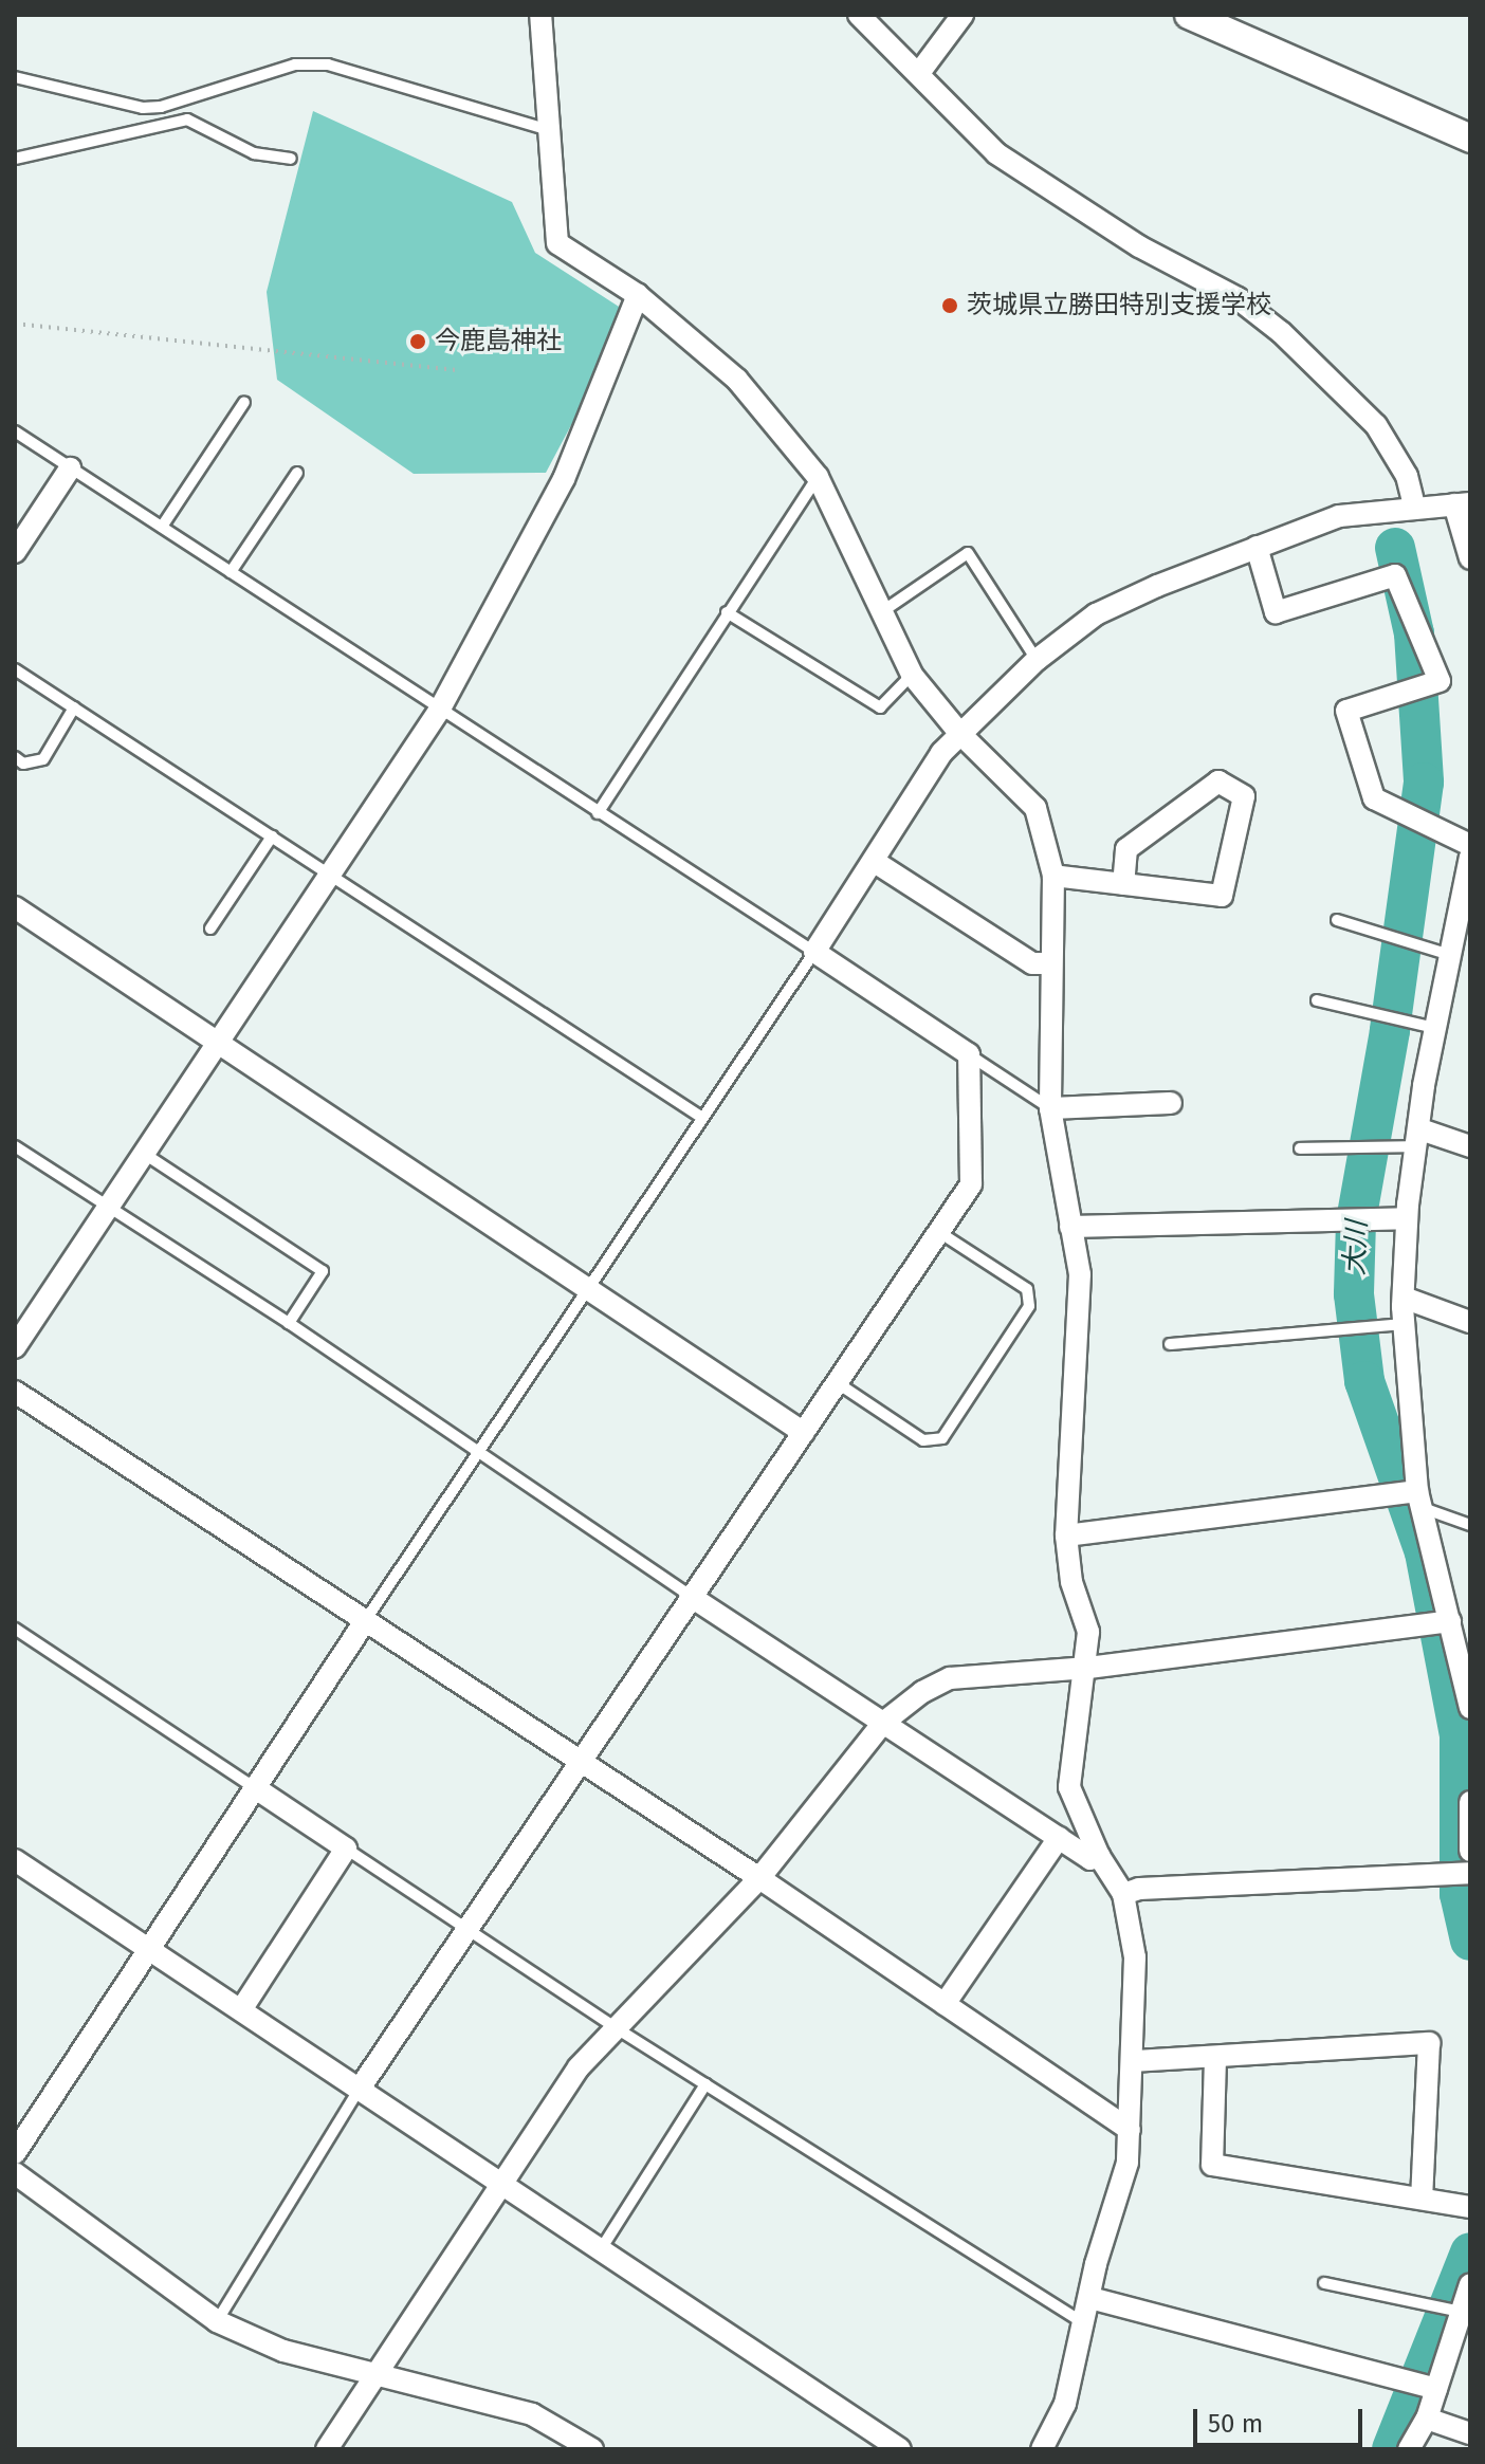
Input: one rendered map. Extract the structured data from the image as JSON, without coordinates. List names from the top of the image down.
{
  "water": ["大川"],
  "places": ["茨城県立勝田特別支援学校", "今鹿島神社"],
  "scale_bar": "50 m"
}
